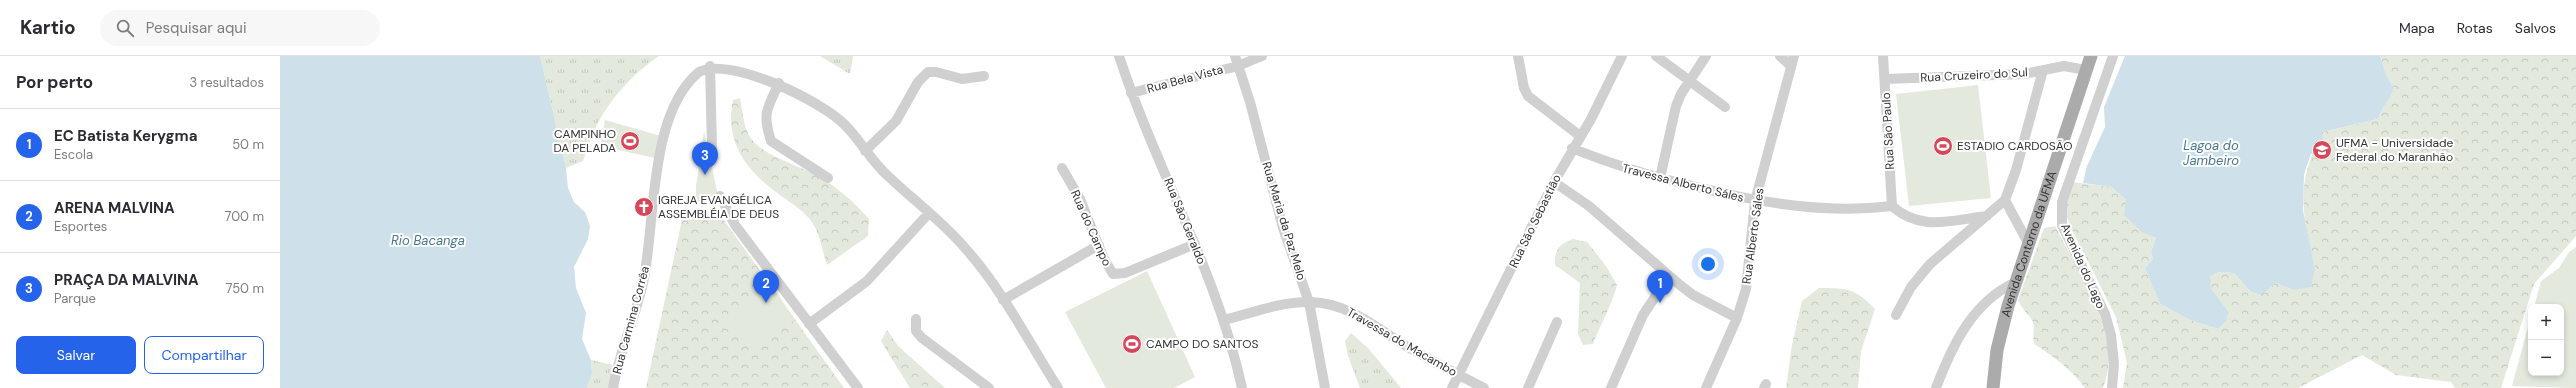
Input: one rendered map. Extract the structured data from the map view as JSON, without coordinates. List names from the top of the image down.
{
  "streets": {
    "main road": ["Avenida Contorno da UFMA"],
    "street": [
      "Rua Cruzeiro do Sul",
      "Rua Bela Vista",
      "Rua São Paulo",
      "Travessa Alberto Sáles",
      "Rua São Geraldo",
      "Rua Maria da Paz Melo",
      "Rua São Sebastião",
      "Rua do Campo",
      "Rua Alberto Sáles",
      "Avenida do Lago",
      "Rua Carmina Corrêa",
      "Travessa do Macambo"
    ]
  },
  "crossings": [
    ["Rua Cruzeiro do Sul", "Rua São Paulo"],
    ["Rua Cruzeiro do Sul", "Avenida Contorno da UFMA"],
    ["Rua Bela Vista", "Rua São Geraldo"],
    ["Rua Bela Vista", "Rua Maria da Paz Melo"],
    ["Rua São Paulo", "Travessa Alberto Sáles"],
    ["Travessa Alberto Sáles", "Rua São Sebastião"],
    ["Travessa Alberto Sáles", "Rua Alberto Sáles"],
    ["Rua São Geraldo", "Rua do Campo"],
    ["Rua São Geraldo", "Travessa do Macambo"],
    ["Rua Maria da Paz Melo", "Travessa do Macambo"],
    ["Rua São Sebastião", "Travessa do Macambo"]
  ],
  "water": ["Lagoa do Jambeiro", "Rio Bacanga"],
  "places": {
    "sports": ["CAMPINHO DA PELADA", "ESTADIO CARDOSÃO", "CAMPO DO SANTOS"],
    "school or university": ["UFMA - Universidade Federal do Maranhão"],
    "church": ["IGREJA EVANGÉLICA ASSEMBLÉIA DE DEUS"]
  },
  "page": {
    "header": "Kartio",
    "search": "Pesquisar aqui",
    "nav": ["Mapa", "Rotas", "Salvos"],
    "heading": ["Por perto", "3 resultados"],
    "list": [
      {
        "mark": "1",
        "name": "EC Batista Kerygma",
        "note": "Escola",
        "value": "50 m"
      },
      {
        "mark": "2",
        "name": "ARENA MALVINA",
        "note": "Esportes",
        "value": "700 m"
      },
      {
        "mark": "3",
        "name": "PRAÇA DA MALVINA",
        "note": "Parque",
        "value": "750 m"
      }
    ],
    "pins": ["3", "1", "2"],
    "map_buttons": ["+", "−"],
    "buttons": ["Salvar", "Compartilhar"]
  }
}
